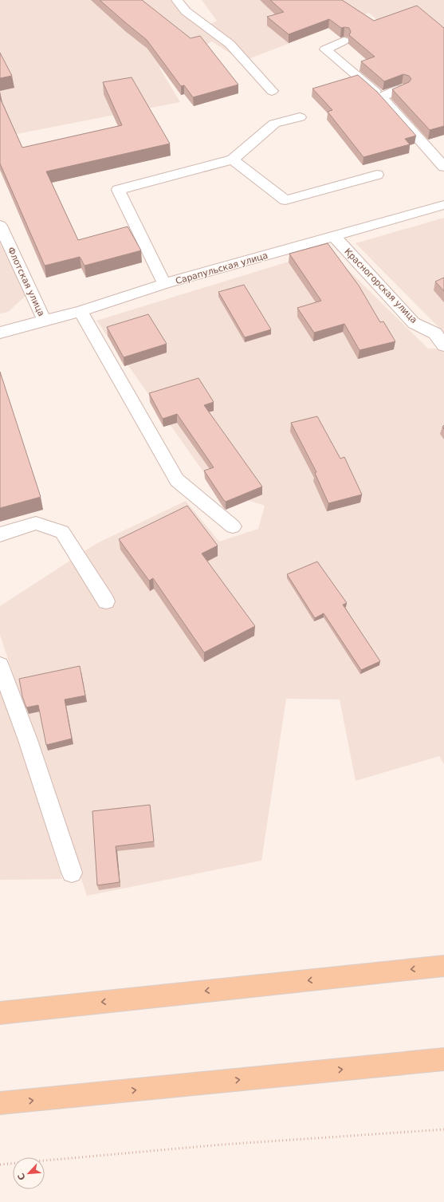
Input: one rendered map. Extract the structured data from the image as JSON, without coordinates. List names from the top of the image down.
{
  "streets": {
    "street": ["Сарапульская улица", "Флотская улица", "Красногорская улица"]
  },
  "crossings": [
    ["Сарапульская улица", "Флотская улица"],
    ["Сарапульская улица", "Красногорская улица"]
  ],
  "north": "bottom left"
}
